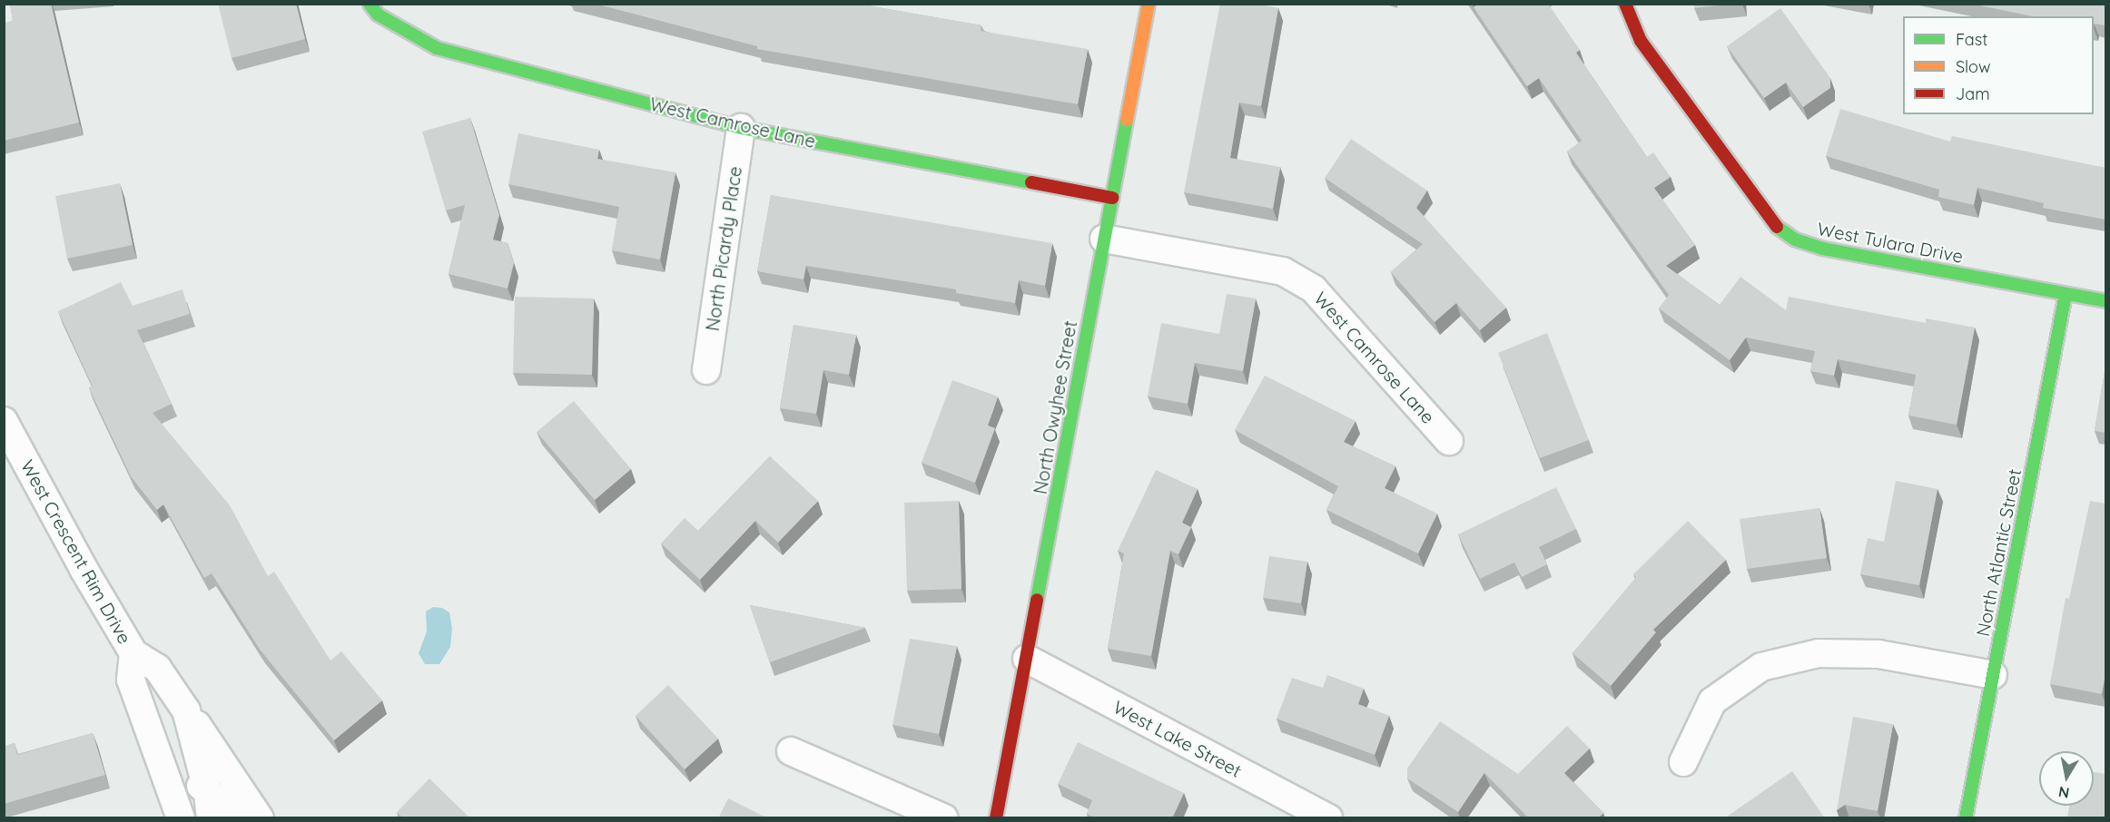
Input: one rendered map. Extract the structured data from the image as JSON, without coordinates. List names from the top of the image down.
{
  "streets": {
    "street": [
      "West Camrose Lane",
      "West Tulara Drive",
      "North Picardy Place",
      "North Owyhee Street",
      "West Crescent Rim Drive",
      "North Atlantic Street",
      "West Lake Street"
    ]
  },
  "crossings": [
    ["West Camrose Lane", "North Picardy Place"],
    ["West Camrose Lane", "North Owyhee Street"],
    ["West Tulara Drive", "North Atlantic Street"],
    ["North Owyhee Street", "West Lake Street"]
  ],
  "legend": ["Fast", "Slow", "Jam"],
  "north": "bottom"
}
